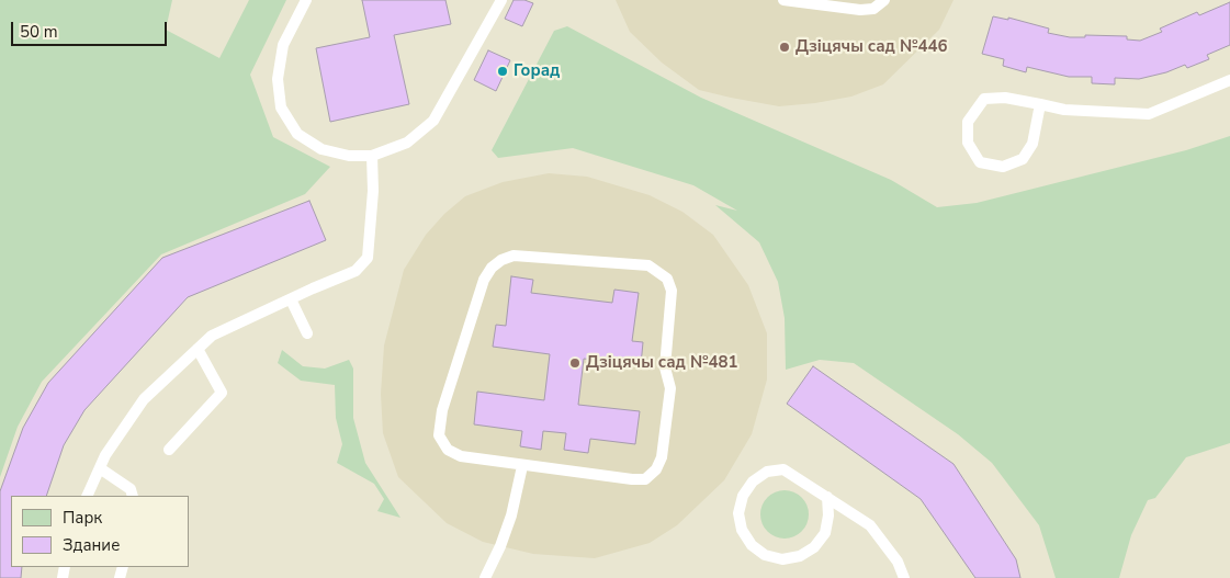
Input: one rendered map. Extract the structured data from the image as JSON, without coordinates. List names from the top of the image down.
{
  "places": ["Дзіцячы сад №446", "Горад", "Дзіцячы сад №481"],
  "legend": ["Парк", "Здание"],
  "scale_bar": "50 m"
}
